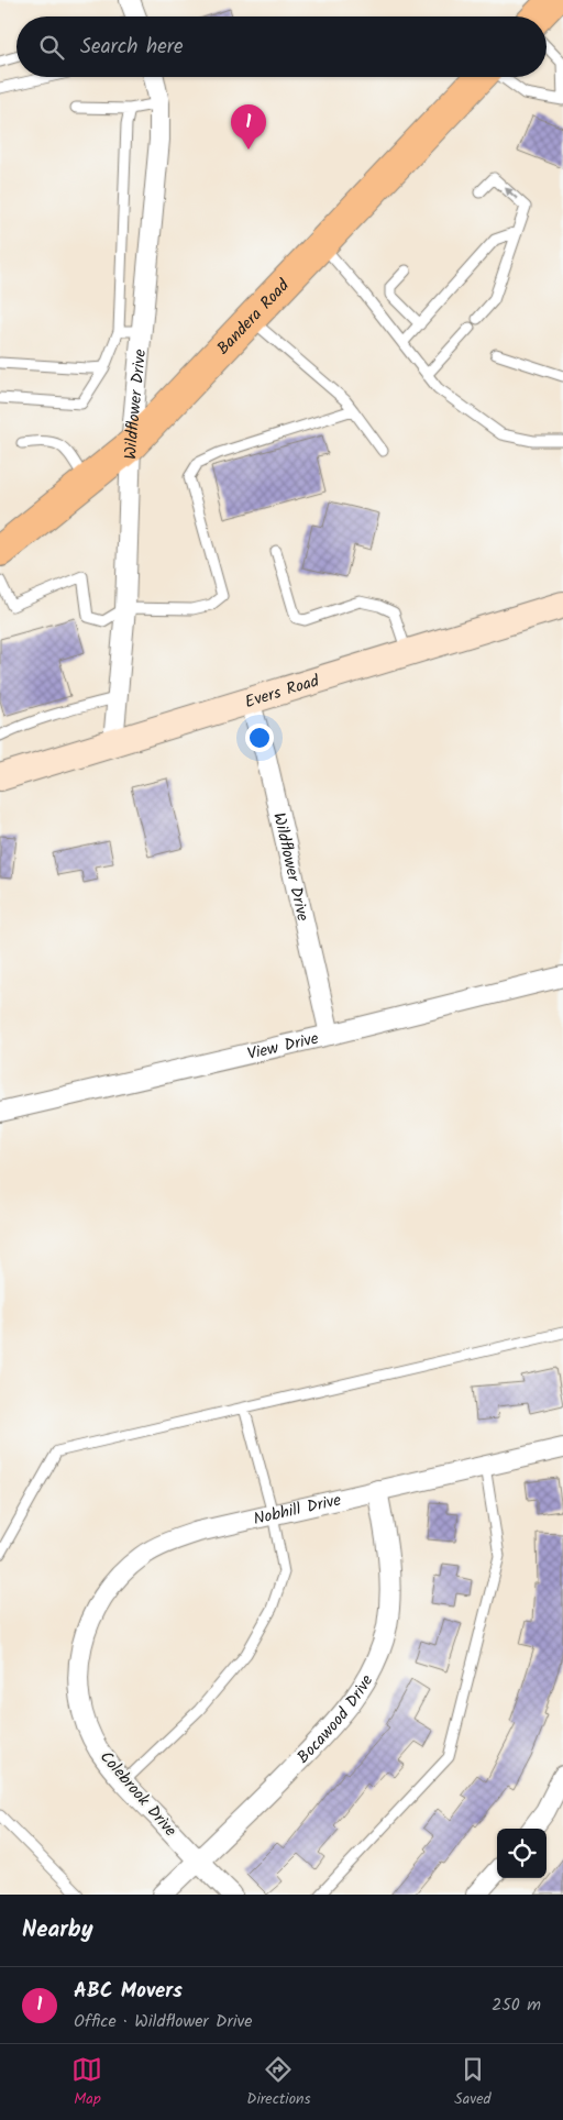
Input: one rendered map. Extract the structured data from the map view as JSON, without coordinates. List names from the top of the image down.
{
  "streets": {
    "main road": ["Bandera Road", "Evers Road"],
    "street": [
      "Wildflower Drive",
      "View Drive",
      "Nobhill Drive",
      "Bocawood Drive",
      "Colebrook Drive"
    ]
  },
  "crossings": [
    ["Bandera Road", "Wildflower Drive"],
    ["Wildflower Drive", "Evers Road"],
    ["Wildflower Drive", "View Drive"],
    ["Nobhill Drive", "Bocawood Drive"],
    ["Nobhill Drive", "Colebrook Drive"],
    ["Bocawood Drive", "Colebrook Drive"]
  ],
  "page": {
    "search": "Search here",
    "pins": "1",
    "heading": "Nearby",
    "list": [
      {
        "mark": "1",
        "name": "ABC Movers",
        "note": "Office · Wildflower Drive",
        "value": "250 m"
      }
    ],
    "nav": ["Map", "Directions", "Saved"]
  }
}
